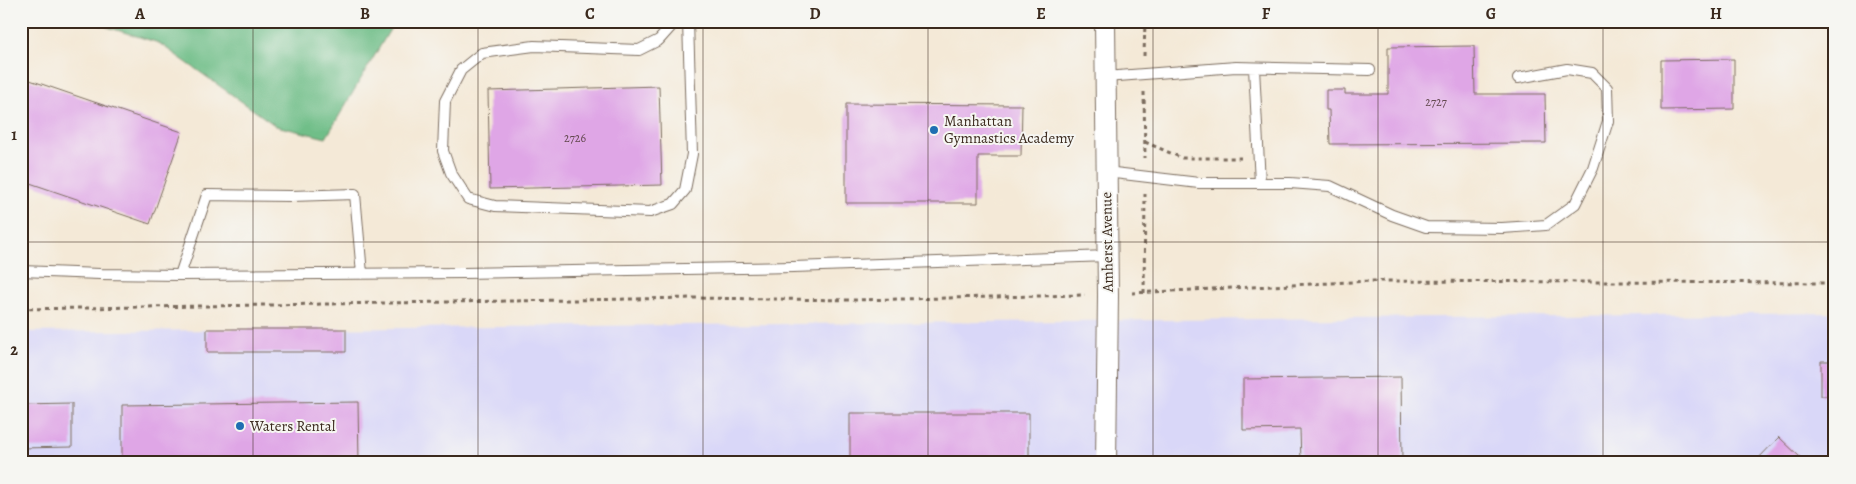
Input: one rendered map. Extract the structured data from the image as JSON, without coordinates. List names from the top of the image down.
{
  "streets": {
    "street": ["Amherst Avenue"]
  },
  "places": ["Manhattan Gymnastics Academy", "Waters Rental"],
  "house_numbers": ["2727", "2726"],
  "grid": {
    "columns": [
      "A",
      "B",
      "C",
      "D",
      "E",
      "F",
      "G",
      "H"
    ],
    "rows": ["1", "2"]
  }
}
